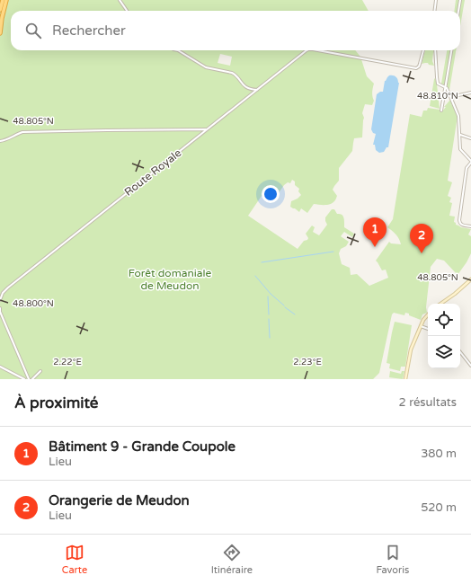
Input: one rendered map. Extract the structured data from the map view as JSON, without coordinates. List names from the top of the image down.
{
  "streets": {
    "street": ["Route Royale"]
  },
  "parks": ["Forêt domaniale de Meudon"],
  "page": {
    "search": "Rechercher",
    "pins": ["1", "2"],
    "heading": ["À proximité", "2 résultats"],
    "list": [
      {
        "mark": "1",
        "name": "Bâtiment 9 - Grande Coupole",
        "note": "Lieu",
        "value": "380 m"
      },
      {
        "mark": "2",
        "name": "Orangerie de Meudon",
        "note": "Lieu",
        "value": "520 m"
      }
    ],
    "nav": ["Carte", "Itinéraire", "Favoris"]
  },
  "coordinates": [
    "48.810°N",
    "48.805°N",
    "48.800°N",
    "2.22°E",
    "2.23°E"
  ]
}
